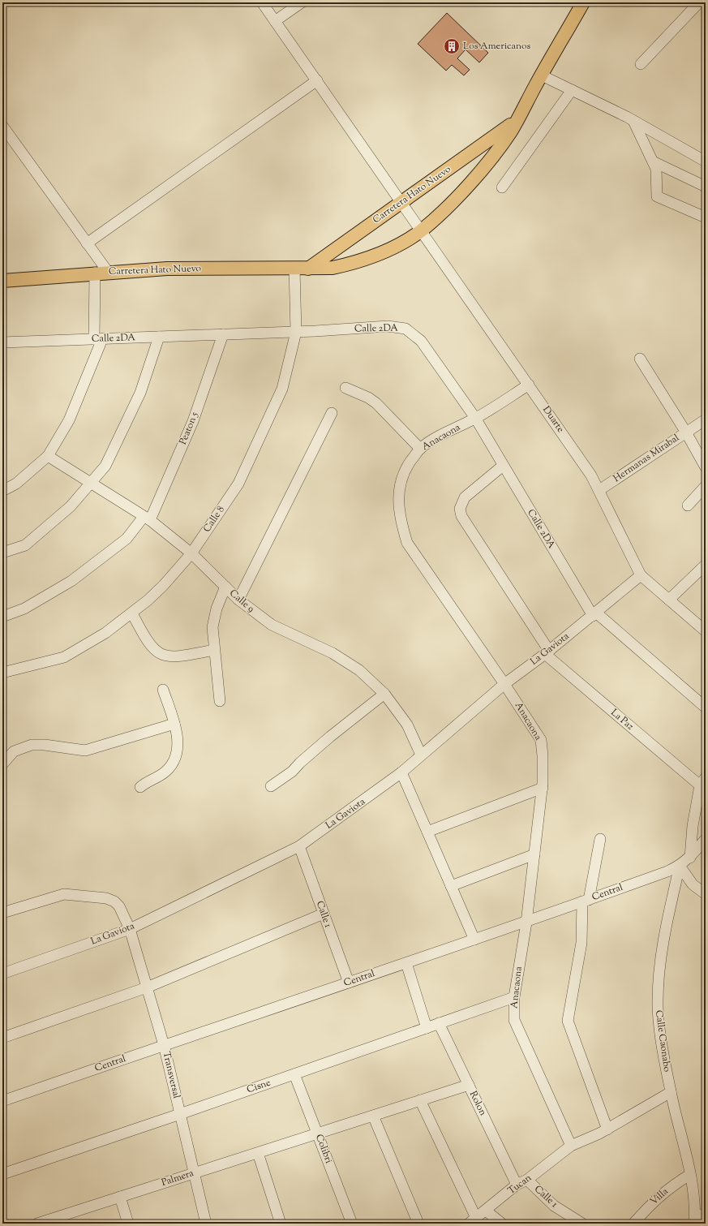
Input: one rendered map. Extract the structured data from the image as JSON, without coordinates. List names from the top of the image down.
{
  "streets": {
    "main road": ["Carretera Hato Nuevo"],
    "street": [
      "Calle 2DA",
      "Duarte",
      "Peaton 5",
      "Anacaona",
      "Hermanas Mirabal",
      "Calle 8",
      "Calle 9",
      "La Gaviota",
      "La Paz",
      "Central",
      "Calle 1",
      "Calle Caonabo",
      "Transversal",
      "Cisne",
      "Rolon",
      "Colibri",
      "Palmera",
      "Tucan",
      "Villa"
    ]
  },
  "crossings": [
    ["Carretera Hato Nuevo", "Duarte"],
    ["Carretera Hato Nuevo", "Calle 8"],
    ["Calle 2DA", "Peaton 5"],
    ["Calle 2DA", "Anacaona"],
    ["Calle 2DA", "Calle 8"],
    ["Calle 2DA", "La Gaviota"],
    ["Calle 2DA", "La Paz"],
    ["Duarte", "Anacaona"],
    ["Duarte", "Hermanas Mirabal"],
    ["Duarte", "La Gaviota"],
    ["Peaton 5", "Calle 9"],
    ["Anacaona", "La Gaviota"],
    ["Anacaona", "Central"],
    ["Anacaona", "Cisne"],
    ["Anacaona", "Tucan"],
    ["Calle 8", "Calle 9"],
    ["Calle 9", "La Gaviota"],
    ["La Gaviota", "La Paz"],
    ["La Gaviota", "Calle 1"],
    ["La Gaviota", "Transversal"],
    ["Central", "Calle 1"],
    ["Central", "Calle Caonabo"],
    ["Central", "Transversal"],
    ["Calle 1", "Tucan"],
    ["Calle Caonabo", "Tucan"],
    ["Calle Caonabo", "Villa"],
    ["Transversal", "Cisne"],
    ["Transversal", "Palmera"],
    ["Cisne", "Rolon"],
    ["Cisne", "Colibri"],
    ["Rolon", "Palmera"],
    ["Rolon", "Tucan"],
    ["Colibri", "Palmera"]
  ],
  "places": {
    "building": ["Los Americanos"]
  }
}
